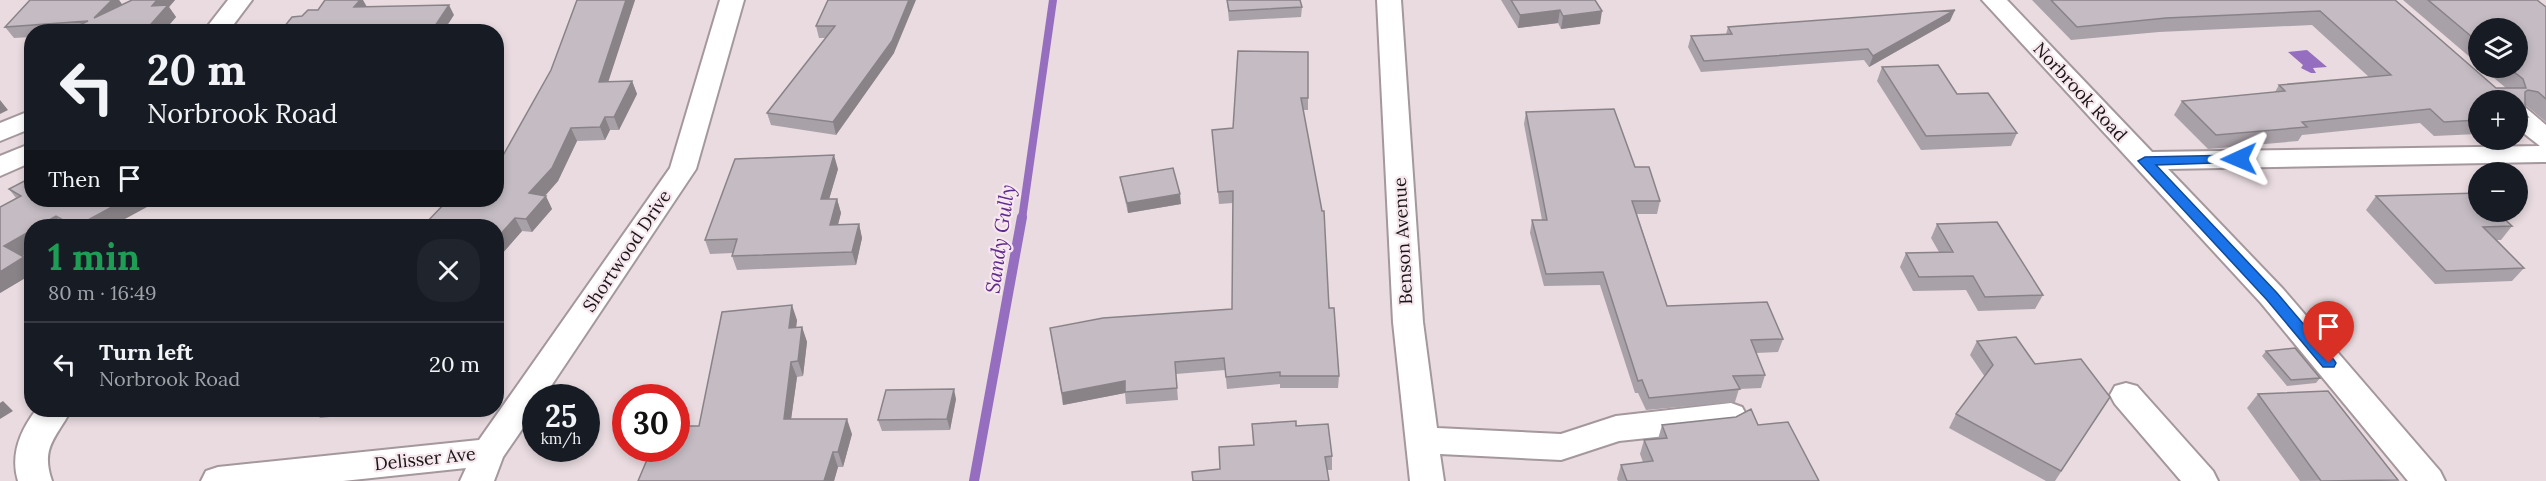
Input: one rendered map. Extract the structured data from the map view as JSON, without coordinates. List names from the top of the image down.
{
  "streets": {
    "street": [
      "Norbrook Road",
      "Benson Avenue",
      "Shortwood Drive",
      "Delisser Ave"
    ]
  },
  "crossings": [
    ["Shortwood Drive", "Delisser Ave"]
  ],
  "water": ["Sandy Gully"],
  "page": {
    "map_buttons": ["+", "−"],
    "turn": ["20 m", "Norbrook Road"],
    "then": "Then",
    "heading": ["1 min", "80 m · 16:49"],
    "list": [
      {
        "name": "Turn left",
        "note": "Norbrook Road",
        "value": "20 m"
      }
    ],
    "speed": "25 km/h",
    "limit": "30"
  }
}
